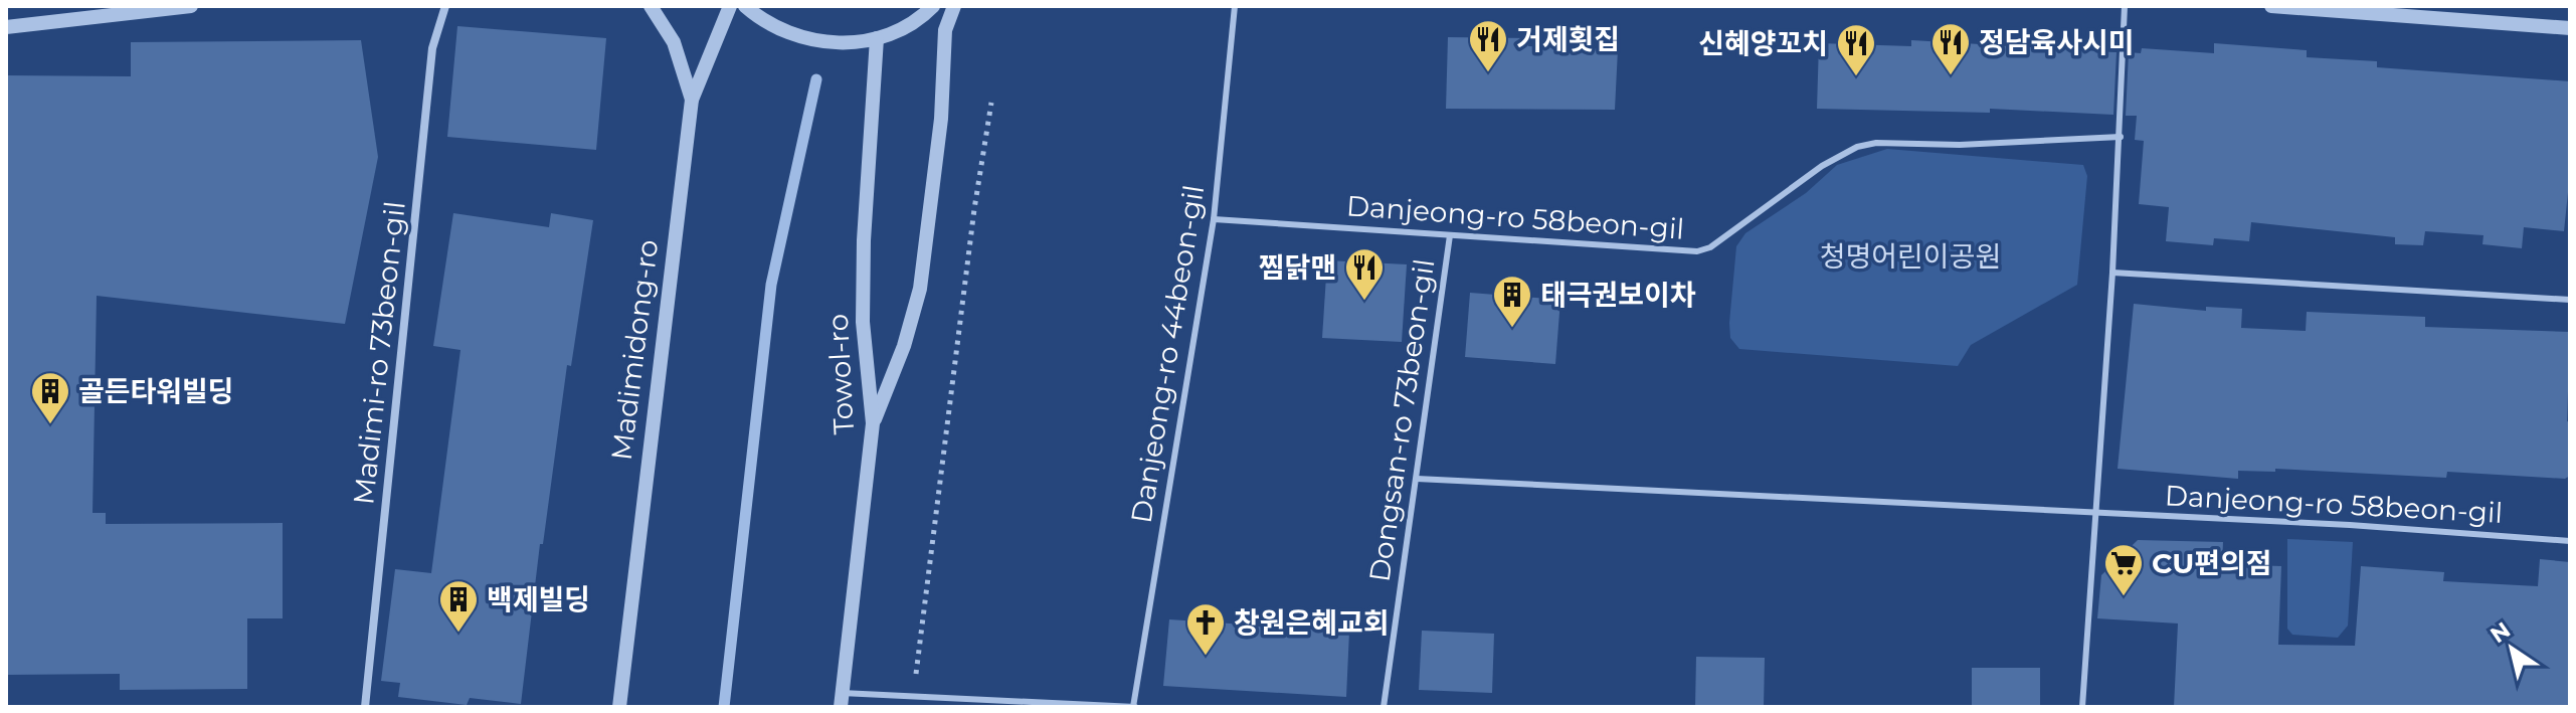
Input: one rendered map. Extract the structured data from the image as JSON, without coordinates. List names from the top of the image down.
{
  "streets": {
    "street": ["Madimidong-ro", "Madimi-ro 73beon-gil", "Towol-ro"],
    "lane": ["Danjeong-ro 58beon-gil", "Danjeong-ro 44beon-gil", "Dongsan-ro 73beon-gil"]
  },
  "crossings": [
    ["Danjeong-ro 58beon-gil", "Danjeong-ro 44beon-gil"],
    ["Danjeong-ro 58beon-gil", "Dongsan-ro 73beon-gil"]
  ],
  "parks": ["청명어린이공원"],
  "places": {
    "restaurant": [
      "거제횟집",
      "정담육사시미",
      "신혜양꼬치",
      "찜닭맨"
    ],
    "building": ["태극권보이차", "골든타워빌딩", "백제빌딩"],
    "supermarket": ["CU편의점"],
    "church": ["창원은혜교회"]
  },
  "north": "top left"
}
